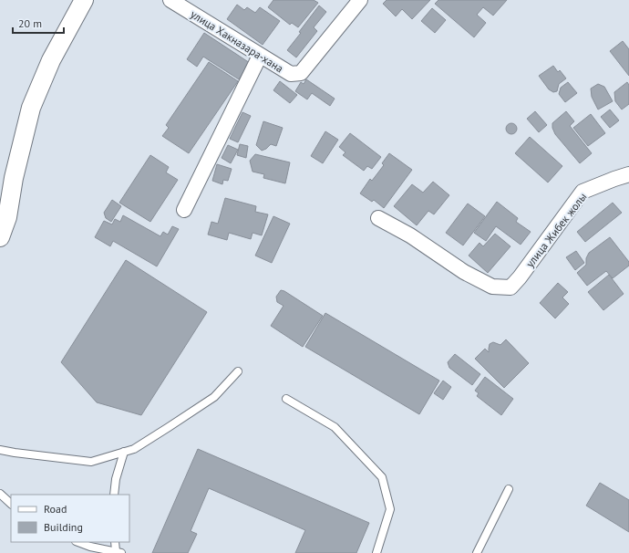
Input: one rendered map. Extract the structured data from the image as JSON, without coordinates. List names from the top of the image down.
{
  "streets": {
    "street": ["улица Хакназара-хана", "улица Жибек жолы"]
  },
  "legend": ["Road", "Building"],
  "scale_bar": "20 m"
}
